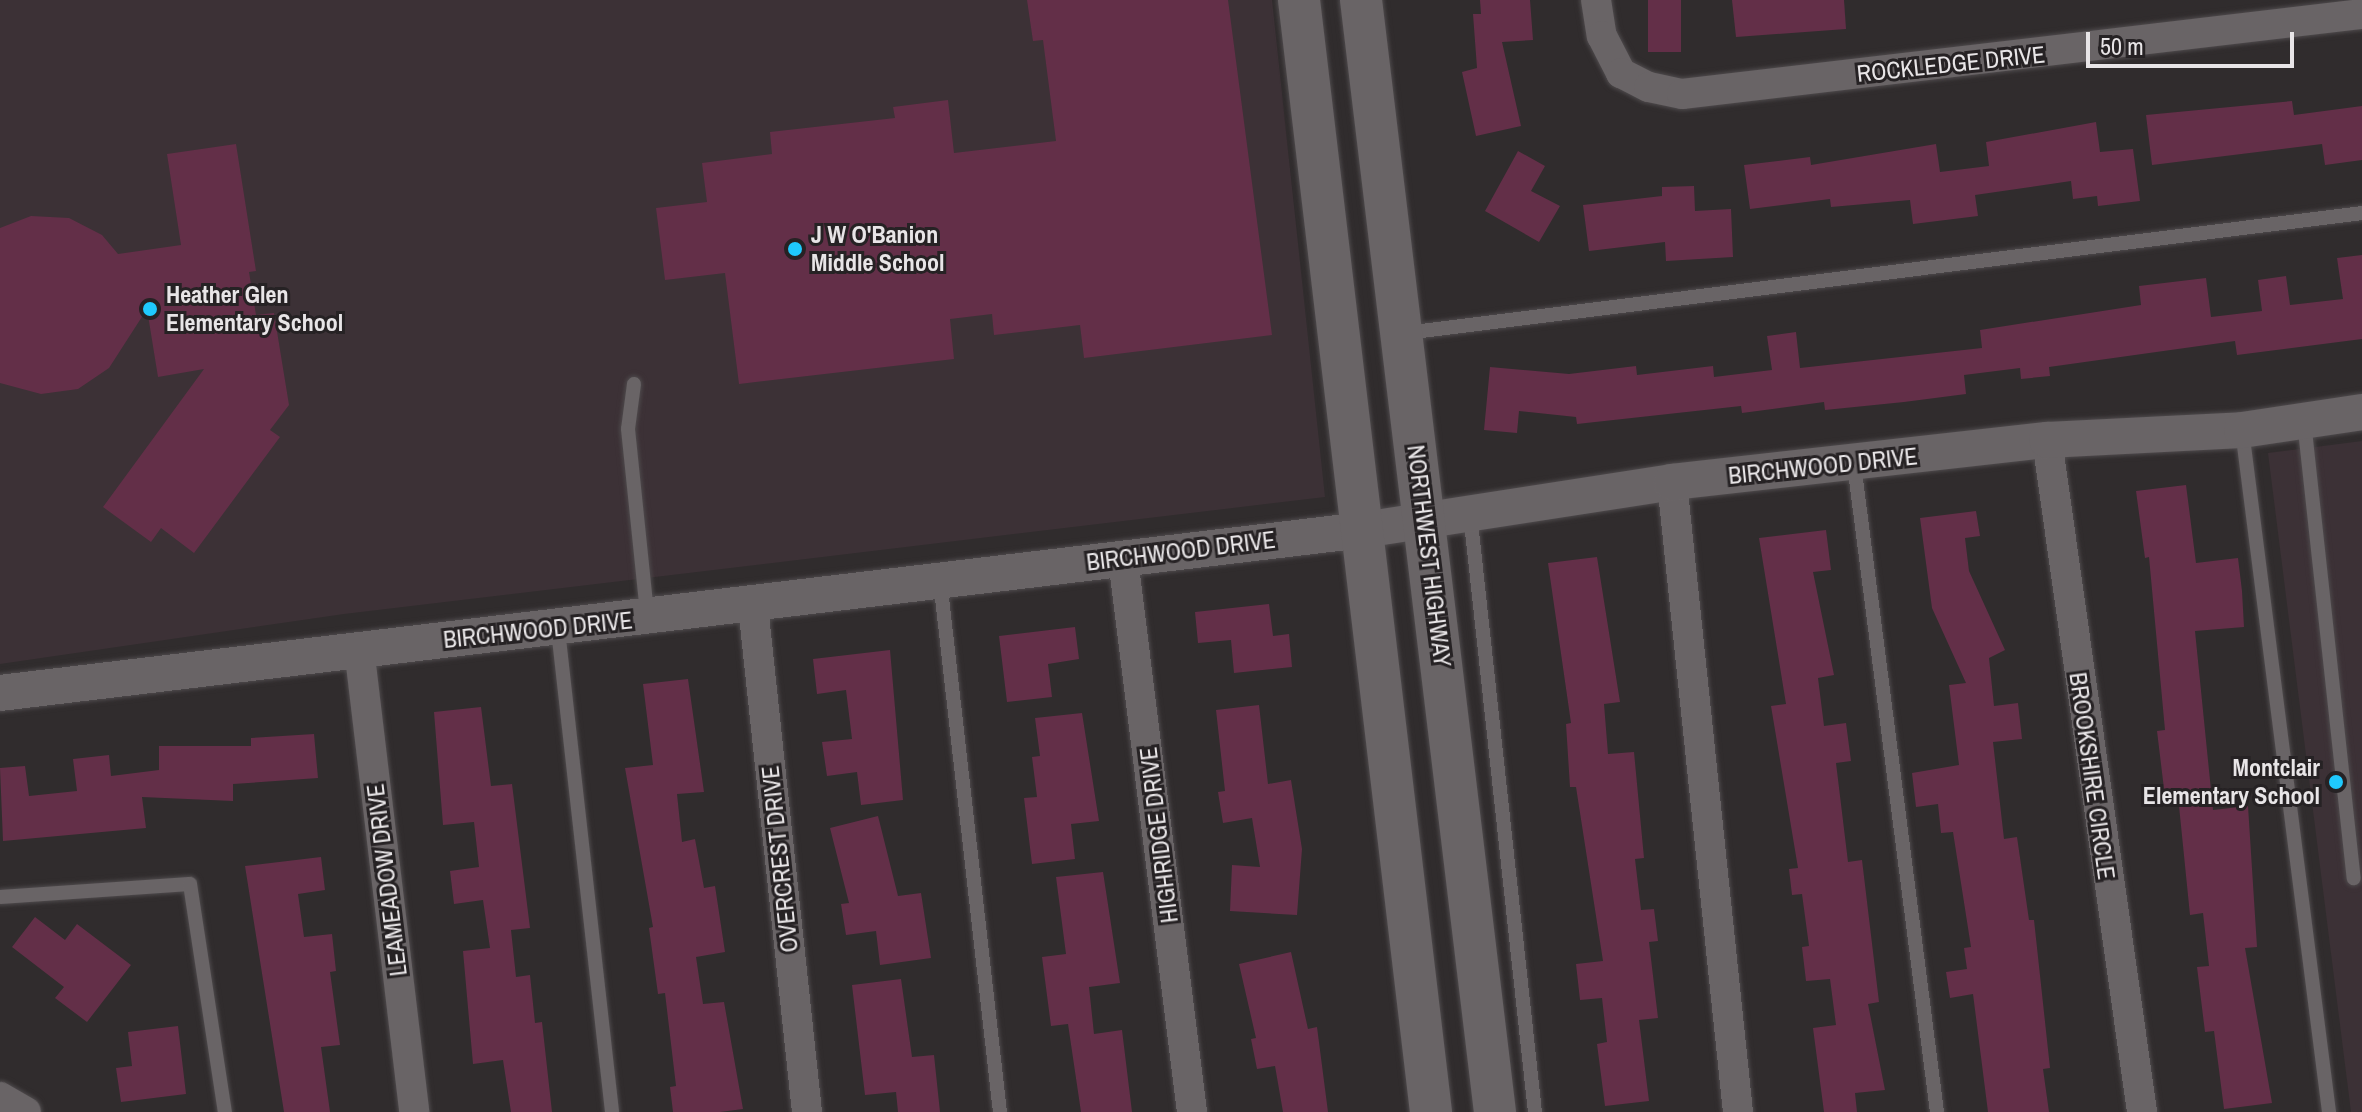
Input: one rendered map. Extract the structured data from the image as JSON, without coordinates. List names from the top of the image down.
{
  "streets": {
    "main road": ["NORTHWEST HIGHWAY"],
    "street": [
      "ROCKLEDGE DRIVE",
      "BIRCHWOOD DRIVE",
      "BROOKSHIRE CIRCLE",
      "HIGHRIDGE DRIVE",
      "OVERCREST DRIVE",
      "LEAMEADOW DRIVE"
    ]
  },
  "crossings": [
    ["BIRCHWOOD DRIVE", "NORTHWEST HIGHWAY"],
    ["BIRCHWOOD DRIVE", "BROOKSHIRE CIRCLE"],
    ["BIRCHWOOD DRIVE", "HIGHRIDGE DRIVE"],
    ["BIRCHWOOD DRIVE", "OVERCREST DRIVE"],
    ["BIRCHWOOD DRIVE", "LEAMEADOW DRIVE"]
  ],
  "places": ["J W O'Banion Middle School", "Heather Glen Elementary School", "Montclair Elementary School"],
  "scale_bar": "50 m"
}
